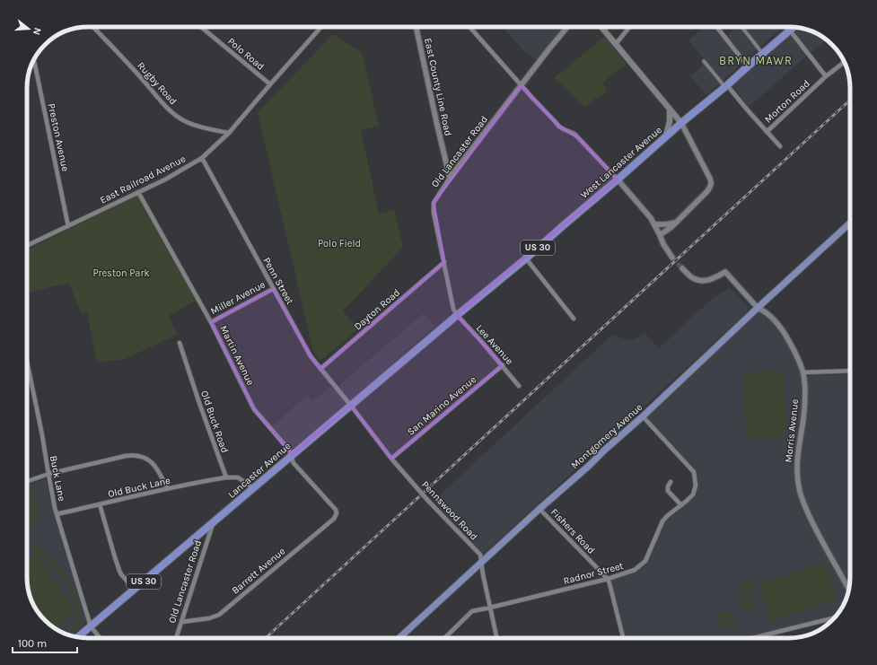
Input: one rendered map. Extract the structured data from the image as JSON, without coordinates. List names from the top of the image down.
{
  "streets": {
    "highway": ["West Lancaster Avenue", "US 30", "Lancaster Avenue"],
    "main road": ["Montgomery Avenue"],
    "street": [
      "Polo Road",
      "Rugby Road",
      "East County Line Road",
      "Morton Road",
      "Preston Avenue",
      "Old Lancaster Road",
      "East Railroad Avenue",
      "Penn Street",
      "Miller Avenue",
      "Dayton Road",
      "Lee Avenue",
      "Martin Avenue",
      "San Marino Avenue",
      "Old Buck Road",
      "Morris Avenue",
      "Buck Lane",
      "Old Buck Lane",
      "Pennswood Road",
      "Fishers Road",
      "Barrett Avenue",
      "Radnor Street"
    ]
  },
  "crossings": [
    ["Polo Road", "East Railroad Avenue"],
    ["Rugby Road", "East Railroad Avenue"],
    ["East County Line Road", "Old Lancaster Road"],
    ["Morton Road", "West Lancaster Avenue"],
    ["Preston Avenue", "East Railroad Avenue"],
    ["Old Lancaster Road", "West Lancaster Avenue"],
    ["Old Lancaster Road", "Dayton Road"],
    ["Old Lancaster Road", "Lee Avenue"],
    ["Old Lancaster Road", "Lancaster Avenue"],
    ["Old Lancaster Road", "Barrett Avenue"],
    ["West Lancaster Avenue", "Lee Avenue"],
    ["West Lancaster Avenue", "Lancaster Avenue"],
    ["East Railroad Avenue", "Penn Street"],
    ["East Railroad Avenue", "Martin Avenue"],
    ["Penn Street", "Miller Avenue"],
    ["Penn Street", "Dayton Road"],
    ["Penn Street", "Lancaster Avenue"],
    ["Penn Street", "Pennswood Road"],
    ["Miller Avenue", "Martin Avenue"],
    ["Lee Avenue", "San Marino Avenue"],
    ["Lee Avenue", "Lancaster Avenue"],
    ["Martin Avenue", "Lancaster Avenue"],
    ["Martin Avenue", "Barrett Avenue"],
    ["San Marino Avenue", "Pennswood Road"],
    ["Old Buck Road", "Old Buck Lane"],
    ["Morris Avenue", "Montgomery Avenue"],
    ["Montgomery Avenue", "Pennswood Road"],
    ["Montgomery Avenue", "Fishers Road"],
    ["Montgomery Avenue", "Radnor Street"],
    ["Lancaster Avenue", "Buck Lane"],
    ["Lancaster Avenue", "Pennswood Road"],
    ["Buck Lane", "Old Buck Lane"],
    ["Pennswood Road", "Radnor Street"],
    ["Fishers Road", "Radnor Street"]
  ],
  "districts": ["BRYN MAWR"],
  "parks": ["Polo Field", "Preston Park"],
  "scale_bar": "100 m",
  "north": "right"
}
